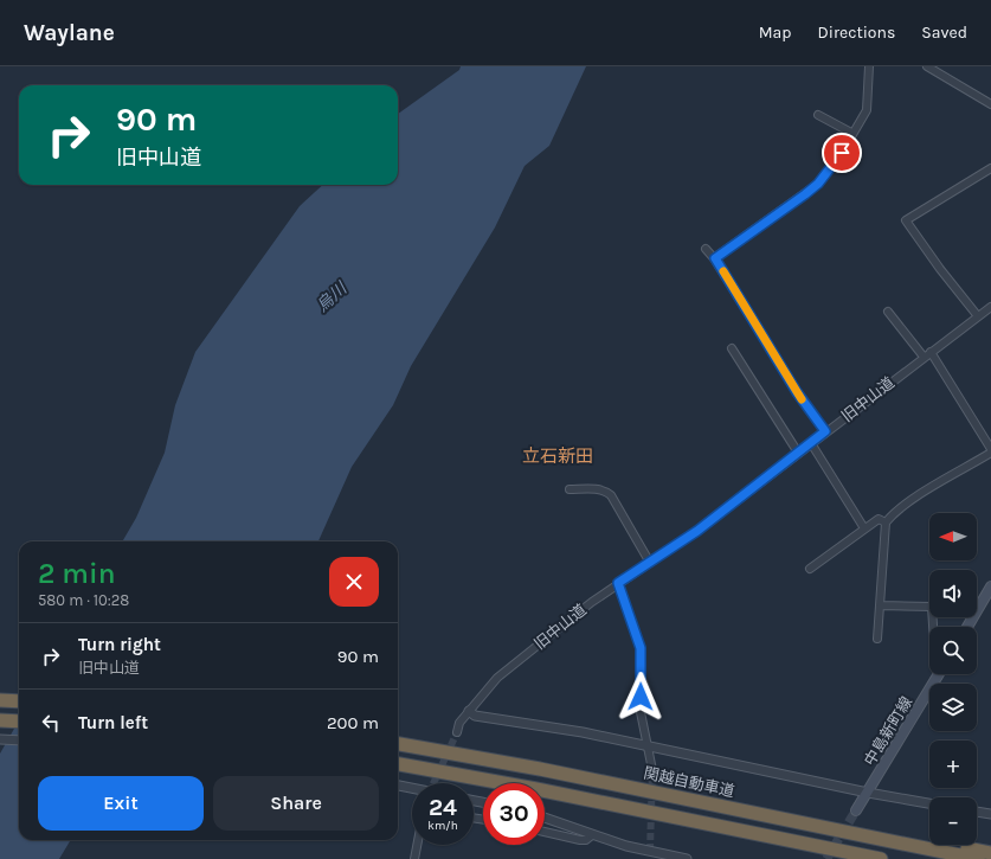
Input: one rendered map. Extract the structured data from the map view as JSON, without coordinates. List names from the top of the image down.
{
  "streets": {
    "highway": ["関越自動車道"],
    "main road": ["中島新町線"],
    "street": ["旧中山道"]
  },
  "districts": ["立石新田"],
  "water": ["烏川"],
  "north": "left",
  "page": {
    "header": "Waylane",
    "nav": ["Map", "Directions", "Saved"],
    "turn": ["90 m", "旧中山道"],
    "map_buttons": ["+", "−"],
    "heading": ["2 min", "580 m · 10:28"],
    "list": [
      {
        "name": "Turn right",
        "note": "旧中山道",
        "value": "90 m"
      },
      {
        "name": "Turn left",
        "value": "200 m"
      }
    ],
    "buttons": ["Exit", "Share"],
    "speed": "24 km/h",
    "limit": "30"
  }
}
